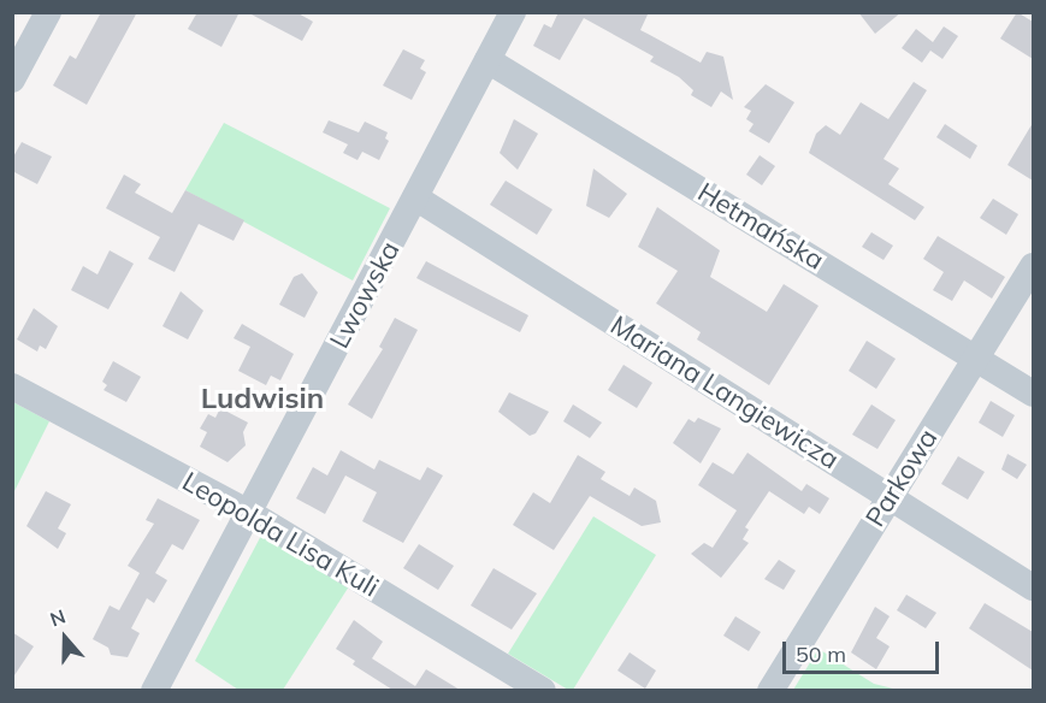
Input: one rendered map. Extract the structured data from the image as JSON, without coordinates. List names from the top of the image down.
{
  "streets": {
    "street": [
      "Hetmańska",
      "Lwowska",
      "Mariana Langiewicza",
      "Parkowa",
      "Leopolda Lisa Kuli"
    ]
  },
  "crossings": [
    ["Hetmańska", "Lwowska"],
    ["Hetmańska", "Parkowa"],
    ["Lwowska", "Mariana Langiewicza"],
    ["Lwowska", "Leopolda Lisa Kuli"],
    ["Mariana Langiewicza", "Parkowa"]
  ],
  "districts": ["Ludwisin"],
  "scale_bar": "50 m",
  "north": "top"
}
